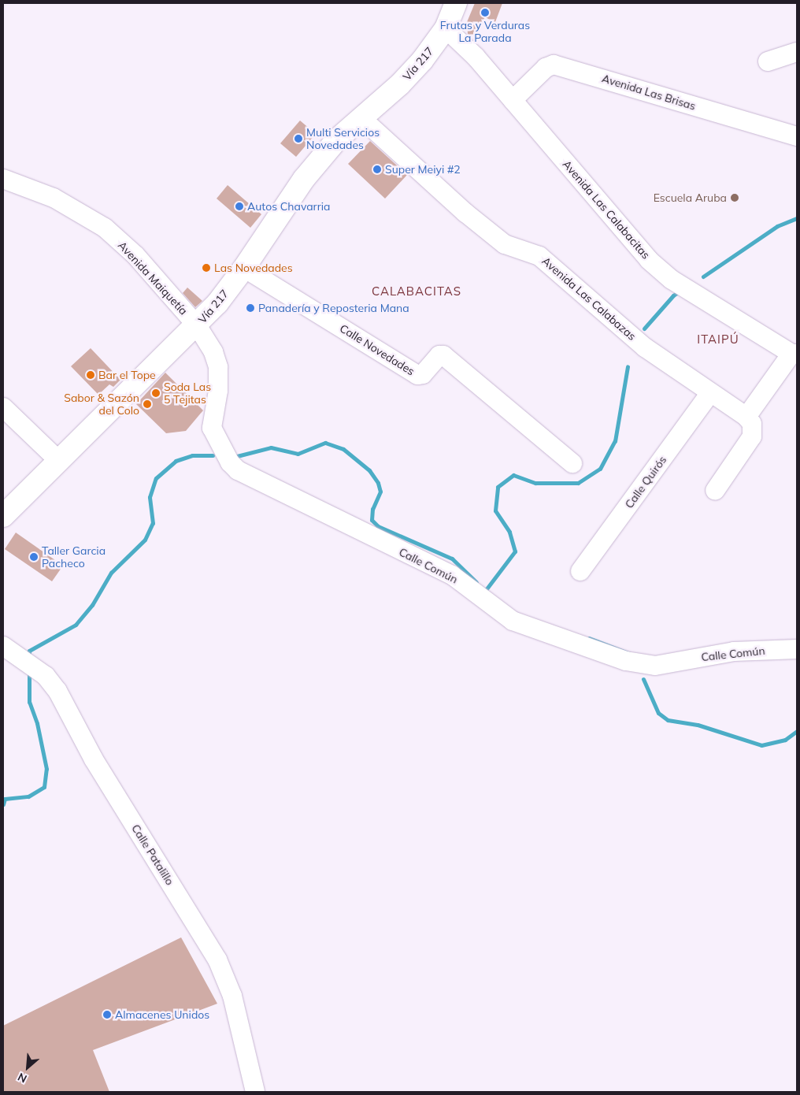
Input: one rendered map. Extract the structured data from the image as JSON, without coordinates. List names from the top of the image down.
{
  "streets": {
    "main road": ["Vía 217"],
    "street": [
      "Avenida Las Brisas",
      "Avenida Las Calabacitas",
      "Avenida Maiquetía",
      "Avenida Las Calabazas",
      "Calle Novedades",
      "Calle Quirós",
      "Calle Común",
      "Calle Patalillo"
    ]
  },
  "crossings": [
    ["Vía 217", "Avenida Las Calabacitas"],
    ["Vía 217", "Avenida Maiquetía"],
    ["Vía 217", "Avenida Las Calabazas"],
    ["Vía 217", "Calle Novedades"],
    ["Vía 217", "Calle Común"],
    ["Avenida Las Brisas", "Avenida Las Calabacitas"],
    ["Avenida Maiquetía", "Calle Común"],
    ["Avenida Las Calabazas", "Calle Quirós"]
  ],
  "districts": ["CALABACITAS", "ITAIPÚ"],
  "places": [
    "Frutas y Verduras La Parada",
    "Multi Servicios Novedades",
    "Super Meiyi #2",
    "Escuela Aruba",
    "Autos Chavarria",
    "Las Novedades",
    "Panadería y Reposteria Mana",
    "Bar el Tope",
    "Soda Las 5 Tejitas",
    "Sabor & Sazón del Colo",
    "Taller Garcia Pacheco",
    "Almacenes Unidos"
  ],
  "north": "bottom left"
}
